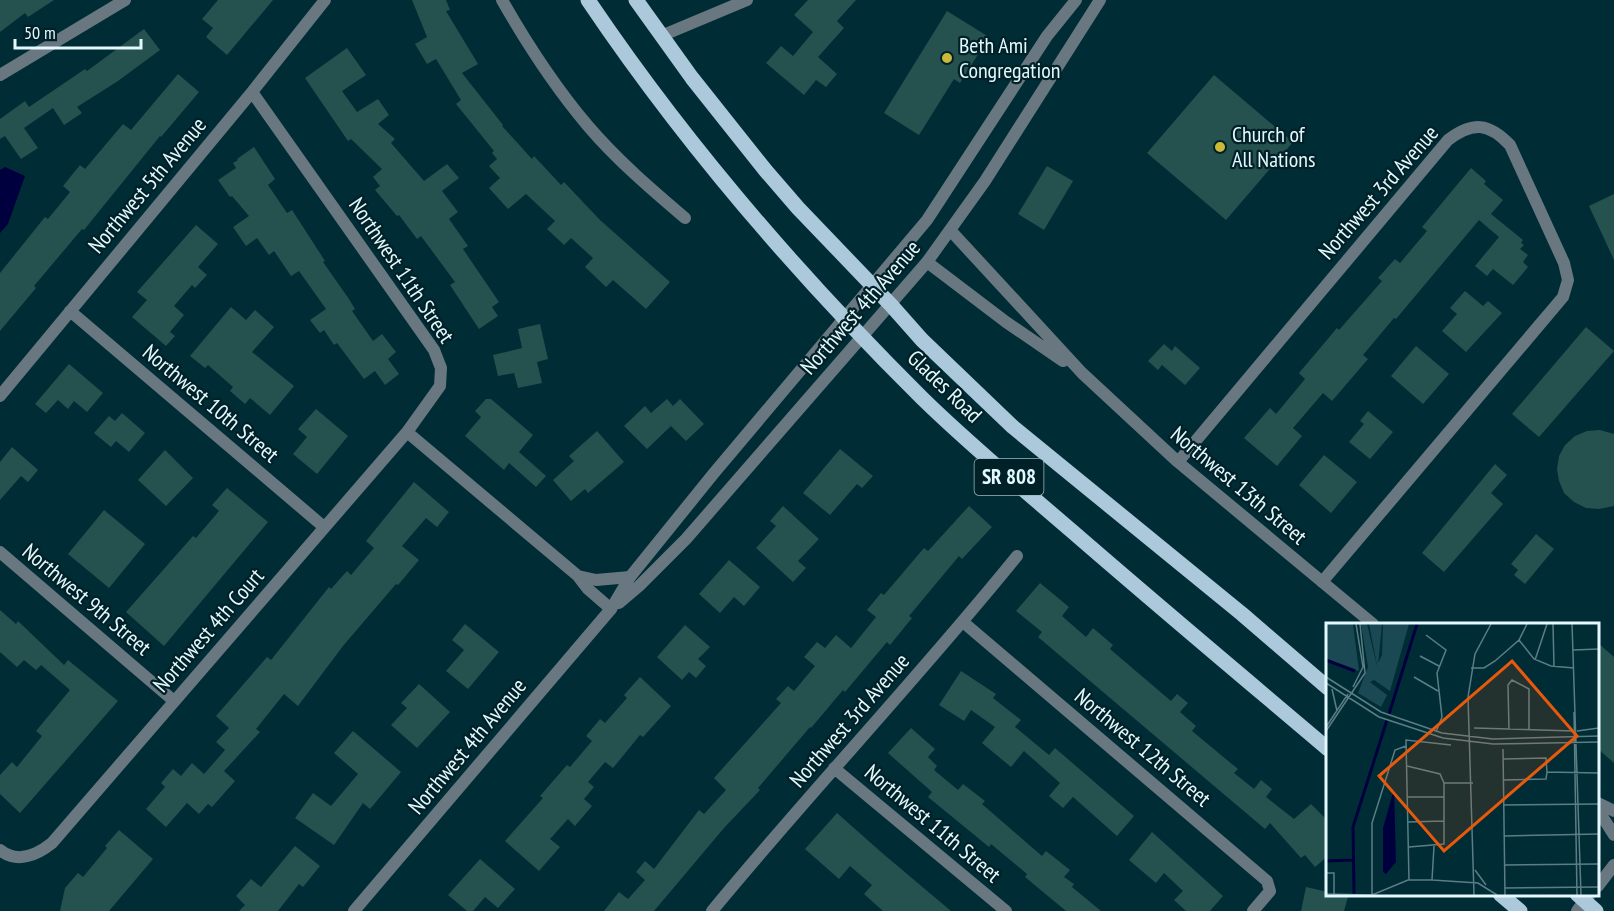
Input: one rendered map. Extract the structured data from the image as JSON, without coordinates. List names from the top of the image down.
{
  "streets": {
    "main road": ["Glades Road", "SR 808"],
    "street": [
      "Northwest 5th Avenue",
      "Northwest 3rd Avenue",
      "Northwest 11th Street",
      "Northwest 4th Avenue",
      "Northwest 10th Street",
      "Northwest 13th Street",
      "Northwest 9th Street",
      "Northwest 4th Court",
      "Northwest 12th Street"
    ]
  },
  "crossings": [
    ["Northwest 5th Avenue", "Northwest 11th Street"],
    ["Northwest 5th Avenue", "Northwest 10th Street"],
    ["Northwest 3rd Avenue", "Northwest 11th Street"],
    ["Northwest 3rd Avenue", "Northwest 13th Street"],
    ["Northwest 3rd Avenue", "Northwest 12th Street"],
    ["Northwest 11th Street", "Northwest 4th Court"],
    ["Northwest 4th Avenue", "Glades Road"],
    ["Northwest 4th Avenue", "Northwest 13th Street"],
    ["Northwest 10th Street", "Northwest 4th Court"],
    ["Northwest 9th Street", "Northwest 4th Court"]
  ],
  "places": ["Beth Ami Congregation", "Church of All Nations"],
  "scale_bar": "50 m"
}
